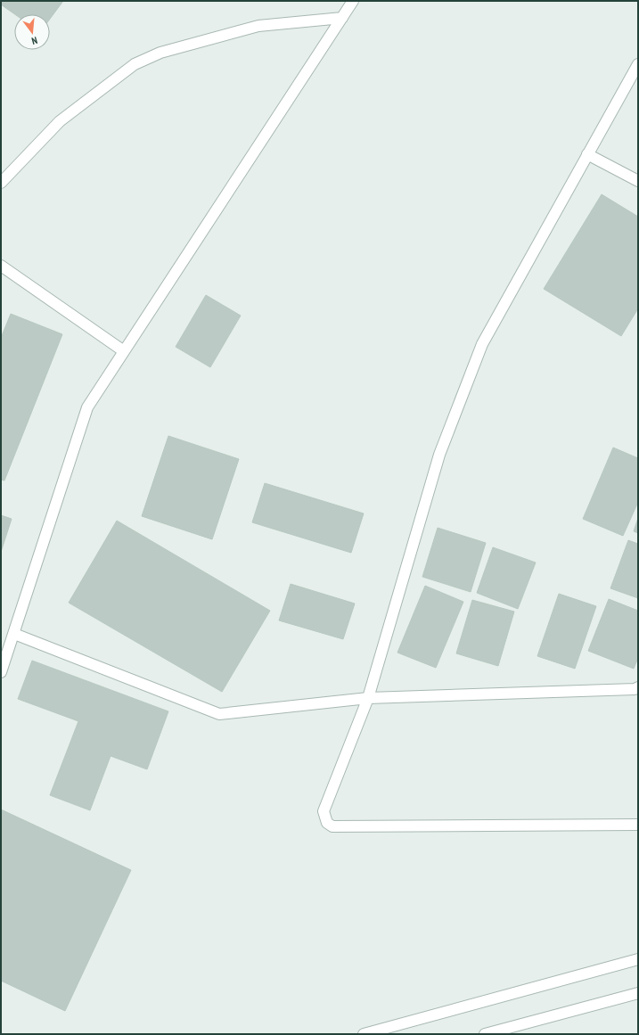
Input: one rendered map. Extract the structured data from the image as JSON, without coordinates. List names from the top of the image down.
{
  "north": "bottom"
}
